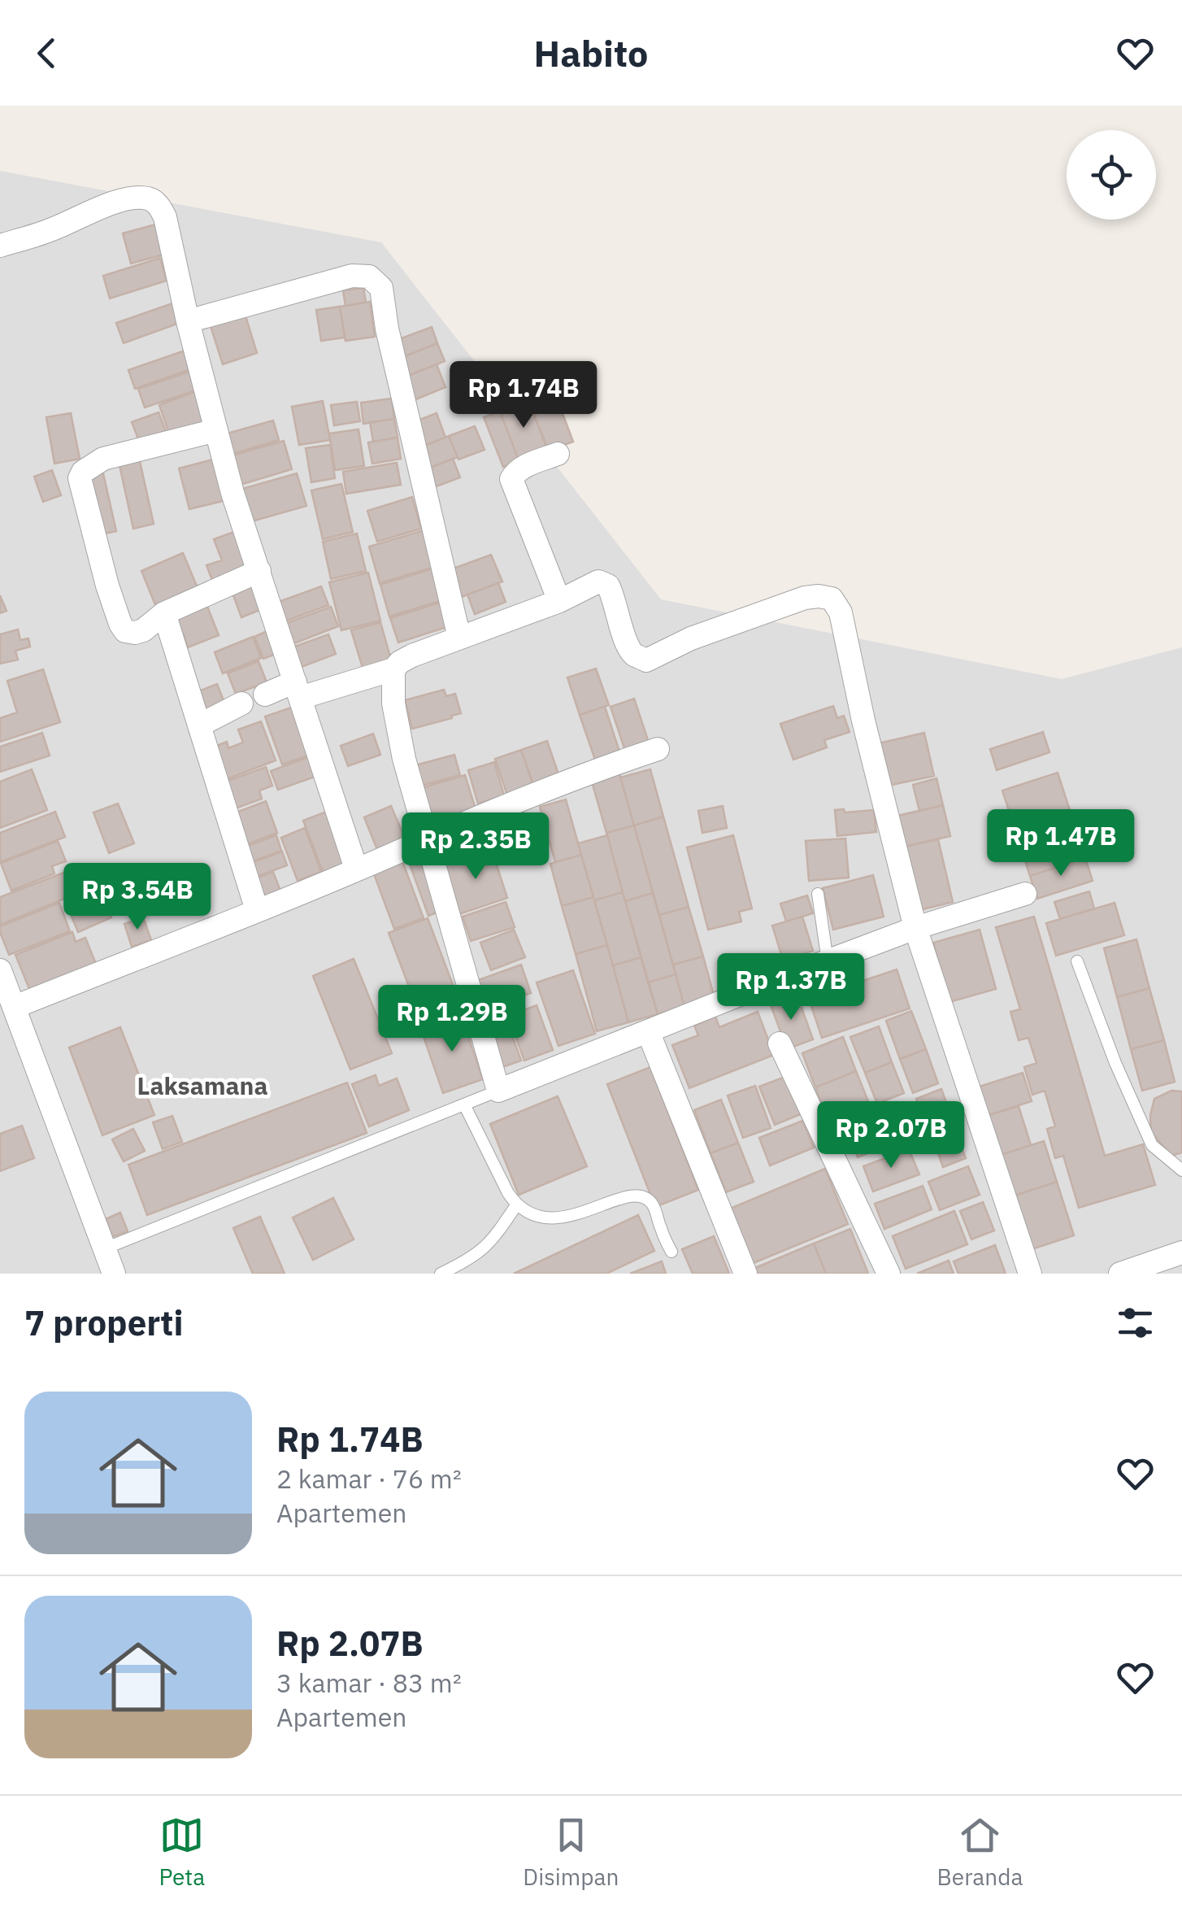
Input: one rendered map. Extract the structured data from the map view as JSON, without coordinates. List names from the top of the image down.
{
  "districts": ["Laksamana"],
  "page": {
    "header": "Habito",
    "price": [
      "Rp 1.74B",
      "Rp 1.47B",
      "Rp 2.35B",
      "Rp 3.54B",
      "Rp 1.37B",
      "Rp 1.29B",
      "Rp 2.07B"
    ],
    "heading": "7 properti",
    "list": [
      {
        "name": "Rp 1.74B",
        "note": "2 kamar · 76 m² · Apartemen"
      },
      {
        "name": "Rp 2.07B",
        "note": "3 kamar · 83 m² · Apartemen"
      }
    ],
    "tabs": ["Peta", "Disimpan", "Beranda"]
  }
}
